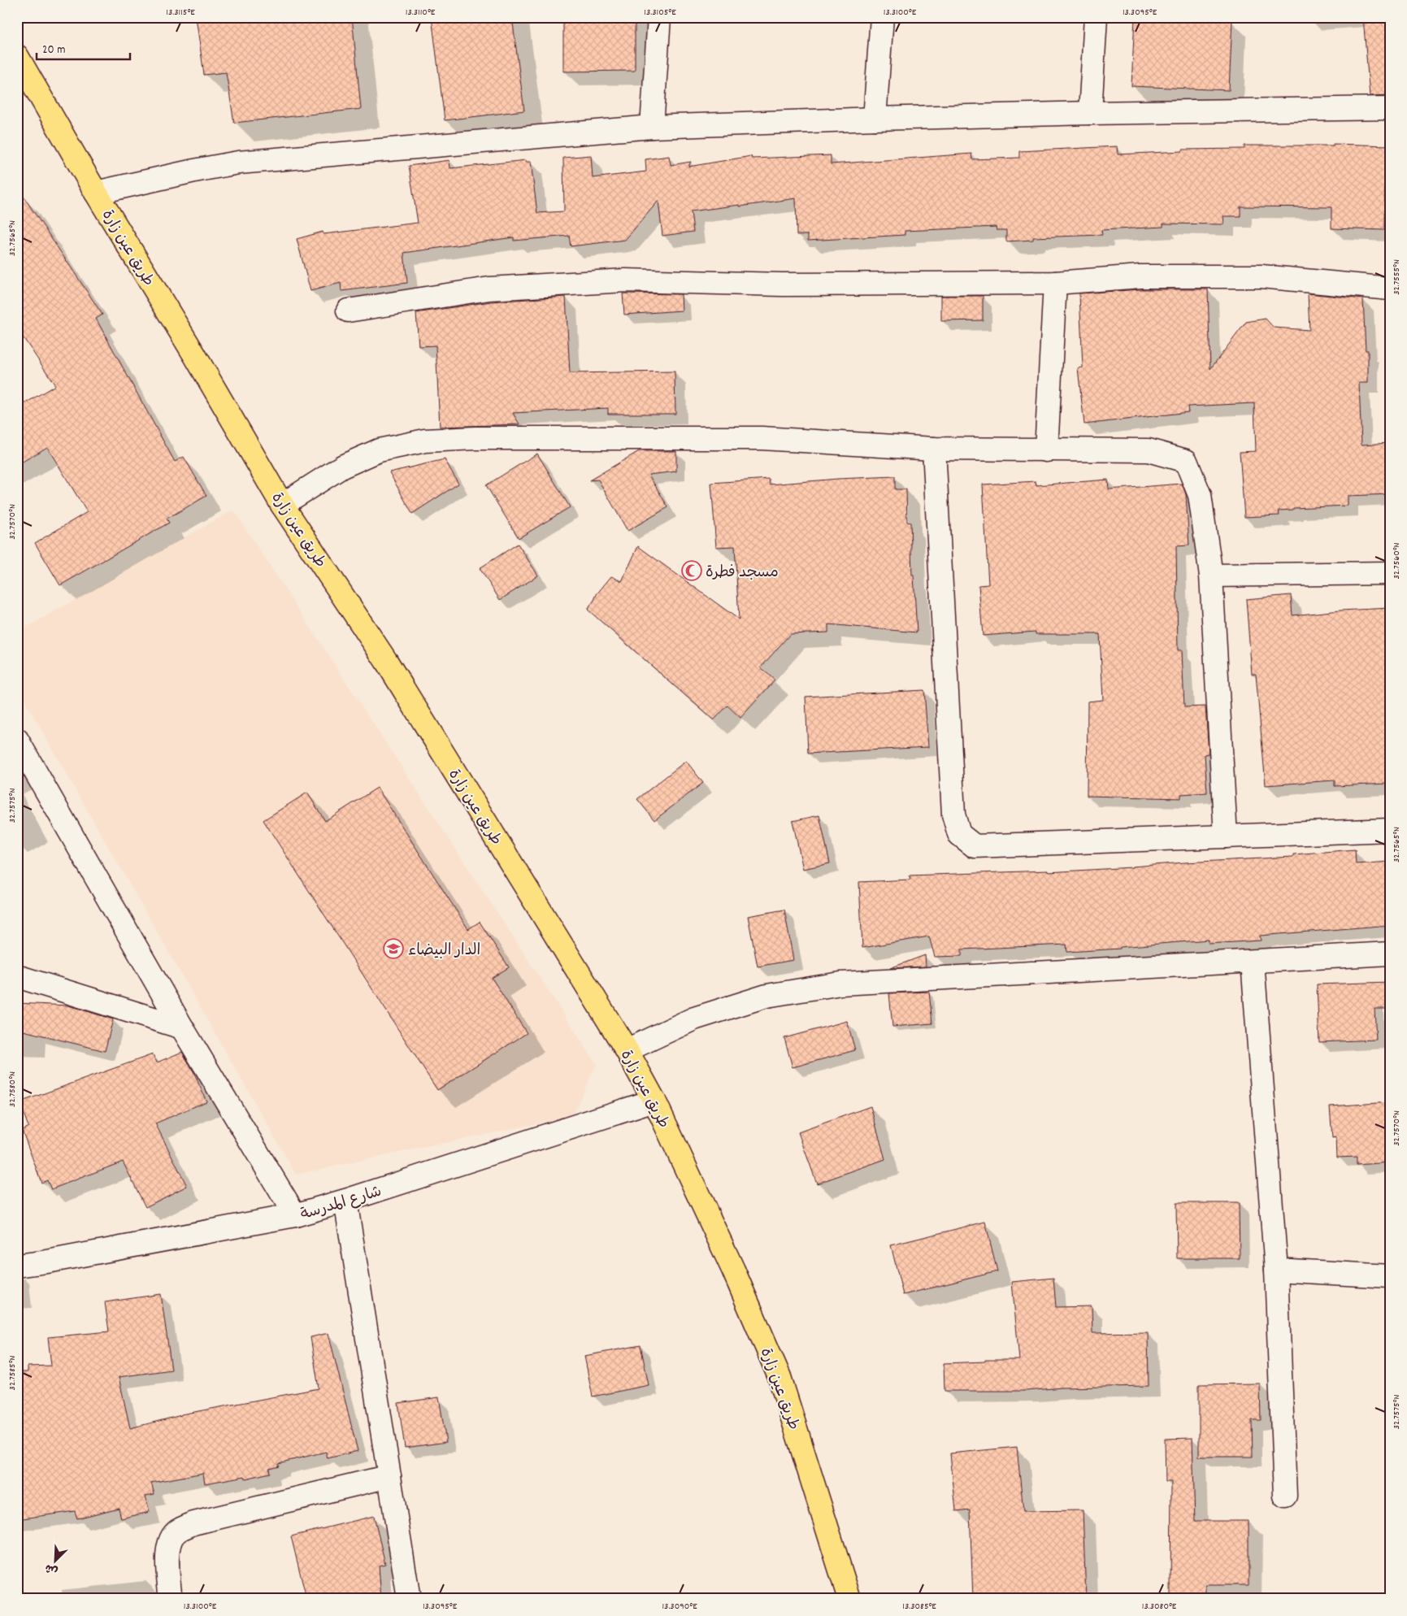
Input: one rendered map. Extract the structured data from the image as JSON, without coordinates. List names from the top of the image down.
{
  "streets": {
    "main road": ["طريق عين زارة"],
    "street": ["شارع المدرسة"]
  },
  "crossings": [
    ["طريق عين زارة", "شارع المدرسة"]
  ],
  "places": {
    "mosque": ["مسجد فطرة"],
    "school or university": ["الدار البيضاء"]
  },
  "scale_bar": "20 m",
  "north": "bottom left",
  "coordinates": [
    "13.3115°E",
    "13.3110°E",
    "13.3105°E",
    "13.3100°E",
    "13.3095°E",
    "32.7565°N",
    "32.7555°N",
    "32.7570°N",
    "32.7560°N",
    "32.7575°N",
    "32.7580°N",
    "32.7585°N",
    "13.3090°E",
    "13.3085°E",
    "13.3080°E"
  ]
}
